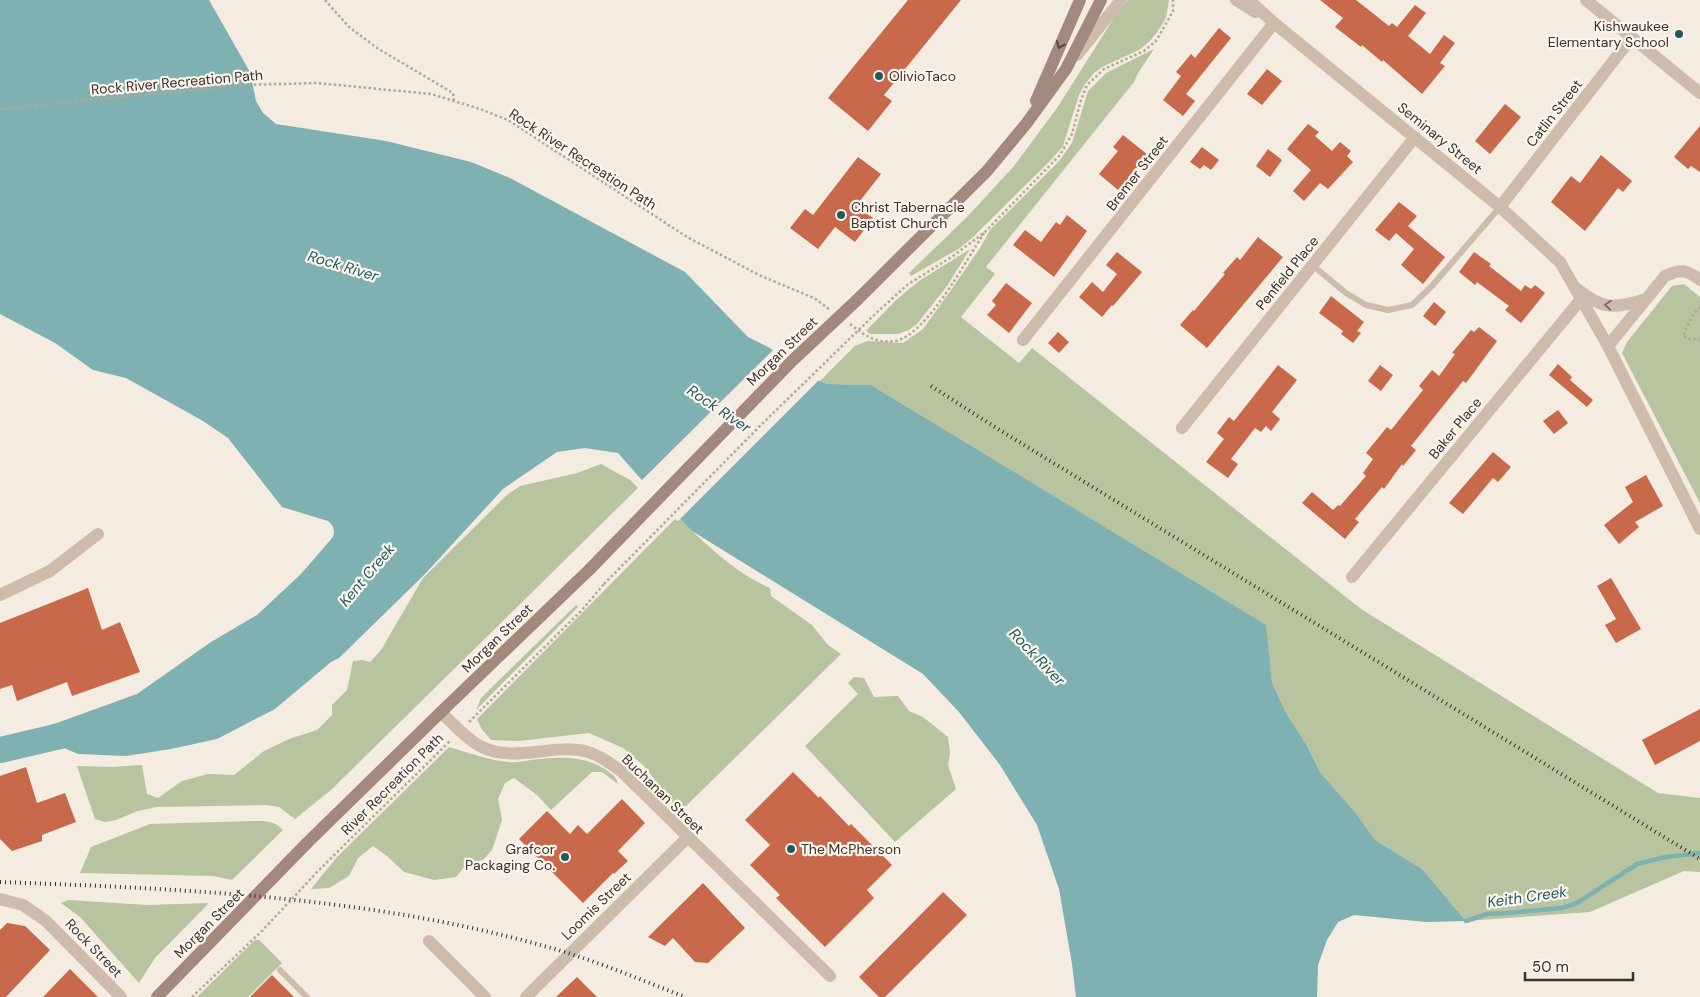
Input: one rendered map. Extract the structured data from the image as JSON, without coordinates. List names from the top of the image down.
{
  "streets": {
    "main road": ["Morgan Street"],
    "street": [
      "Catlin Street",
      "Seminary Street",
      "Bremer Street",
      "Penfield Place",
      "Baker Place",
      "Buchanan Street",
      "Loomis Street",
      "Rock Street"
    ],
    "path": ["Rock River Recreation Path", "River Recreation Path"]
  },
  "crossings": [
    ["Catlin Street", "Seminary Street"],
    ["Seminary Street", "Bremer Street"],
    ["Seminary Street", "Penfield Place"],
    ["Seminary Street", "Baker Place"],
    ["Morgan Street", "Buchanan Street"],
    ["River Recreation Path", "Buchanan Street"],
    ["Buchanan Street", "Loomis Street"]
  ],
  "water": ["Rock River", "Kent Creek", "Keith Creek"],
  "places": [
    "Kishwaukee Elementary School",
    "OlivioTaco",
    "Christ Tabernacle Baptist Church",
    "The McPherson",
    "Grafcor Packaging Co."
  ],
  "scale_bar": "50 m"
}
